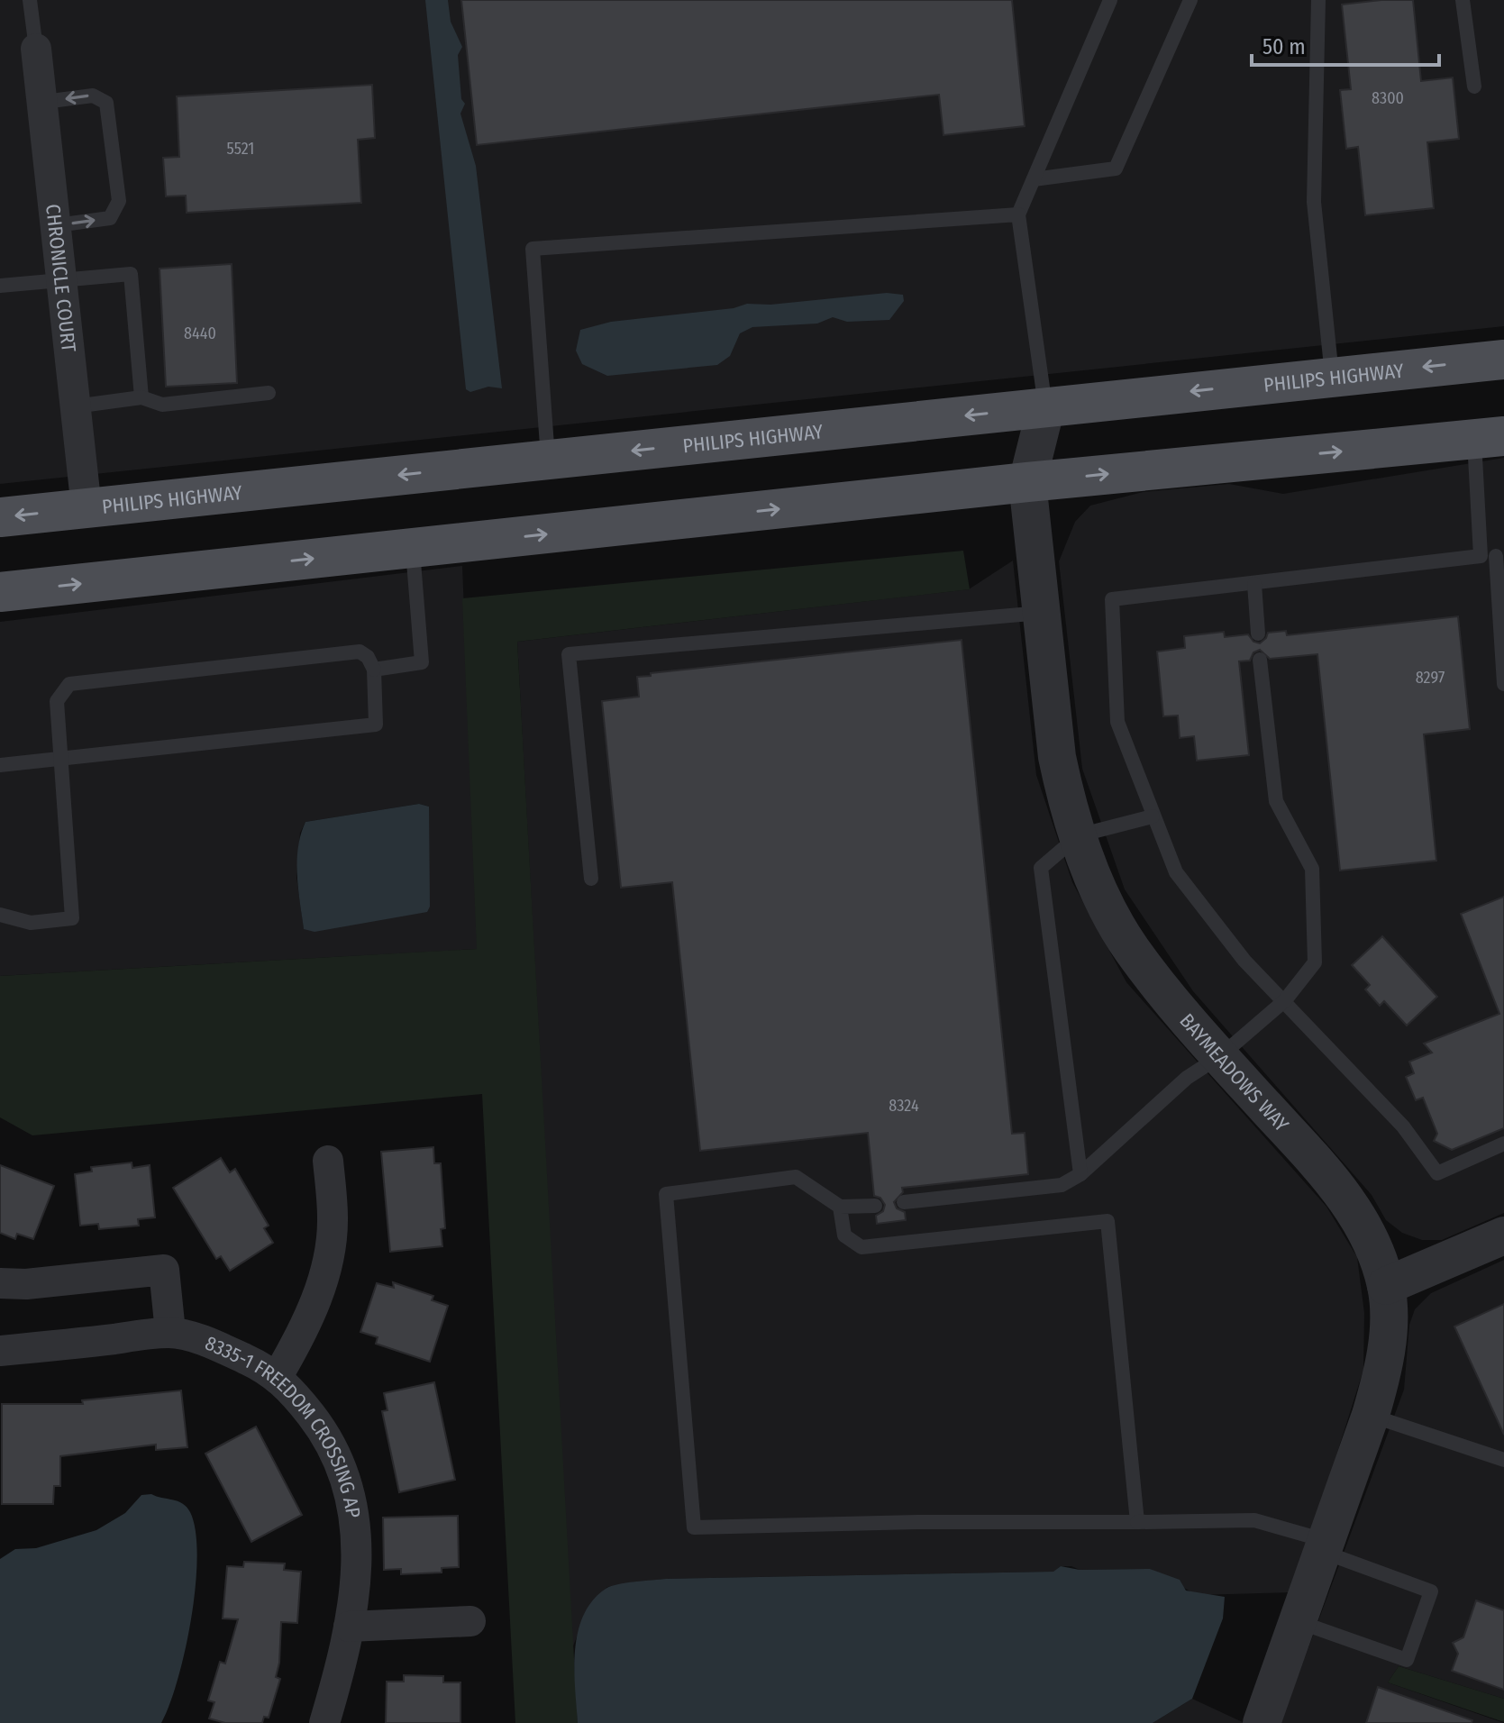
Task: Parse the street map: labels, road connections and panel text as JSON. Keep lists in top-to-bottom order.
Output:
{
  "streets": {
    "main road": ["PHILIPS HIGHWAY"],
    "street": ["CHRONICLE COURT", "BAYMEADOWS WAY", "8335-1 FREEDOM CROSSING AP"]
  },
  "crossings": [
    ["CHRONICLE COURT", "PHILIPS HIGHWAY"],
    ["PHILIPS HIGHWAY", "BAYMEADOWS WAY"]
  ],
  "house_numbers": [
    "8300",
    "5521",
    "8440",
    "8297",
    "8324"
  ],
  "scale_bar": "50 m"
}
